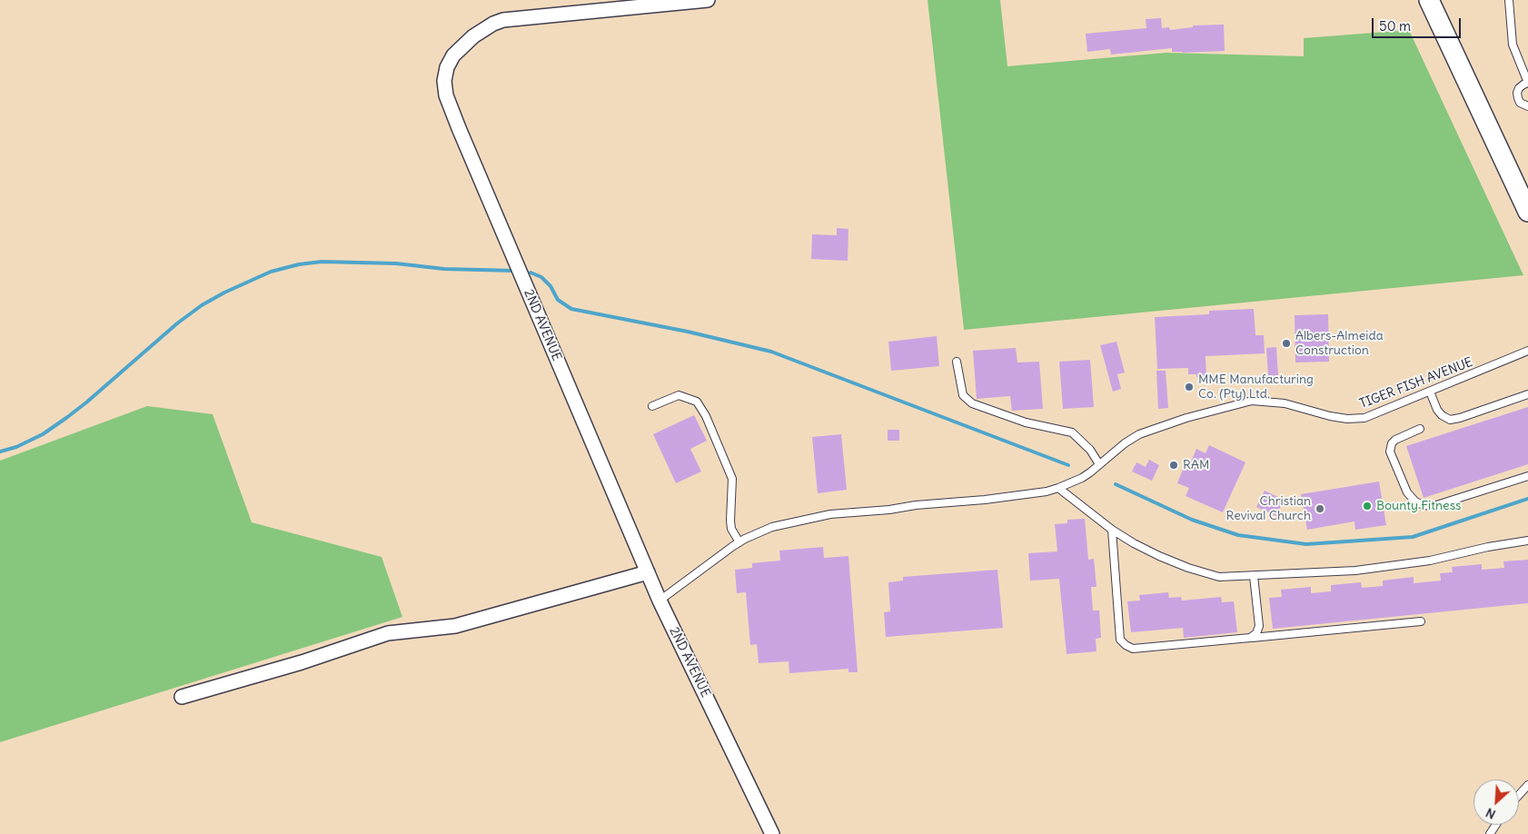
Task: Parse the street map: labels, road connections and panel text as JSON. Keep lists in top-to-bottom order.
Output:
{
  "streets": {
    "street": ["2ND AVENUE"],
    "lane": ["TIGER FISH AVENUE"]
  },
  "crossings": [
    ["2ND AVENUE", "TIGER FISH AVENUE"]
  ],
  "places": [
    "Albers-Almeida Construction",
    "MME Manufacturing Co. (Pty) Ltd.",
    "RAM",
    "Bounty Fitness",
    "Christian Revival Church"
  ],
  "scale_bar": "50 m",
  "north": "bottom left"
}
